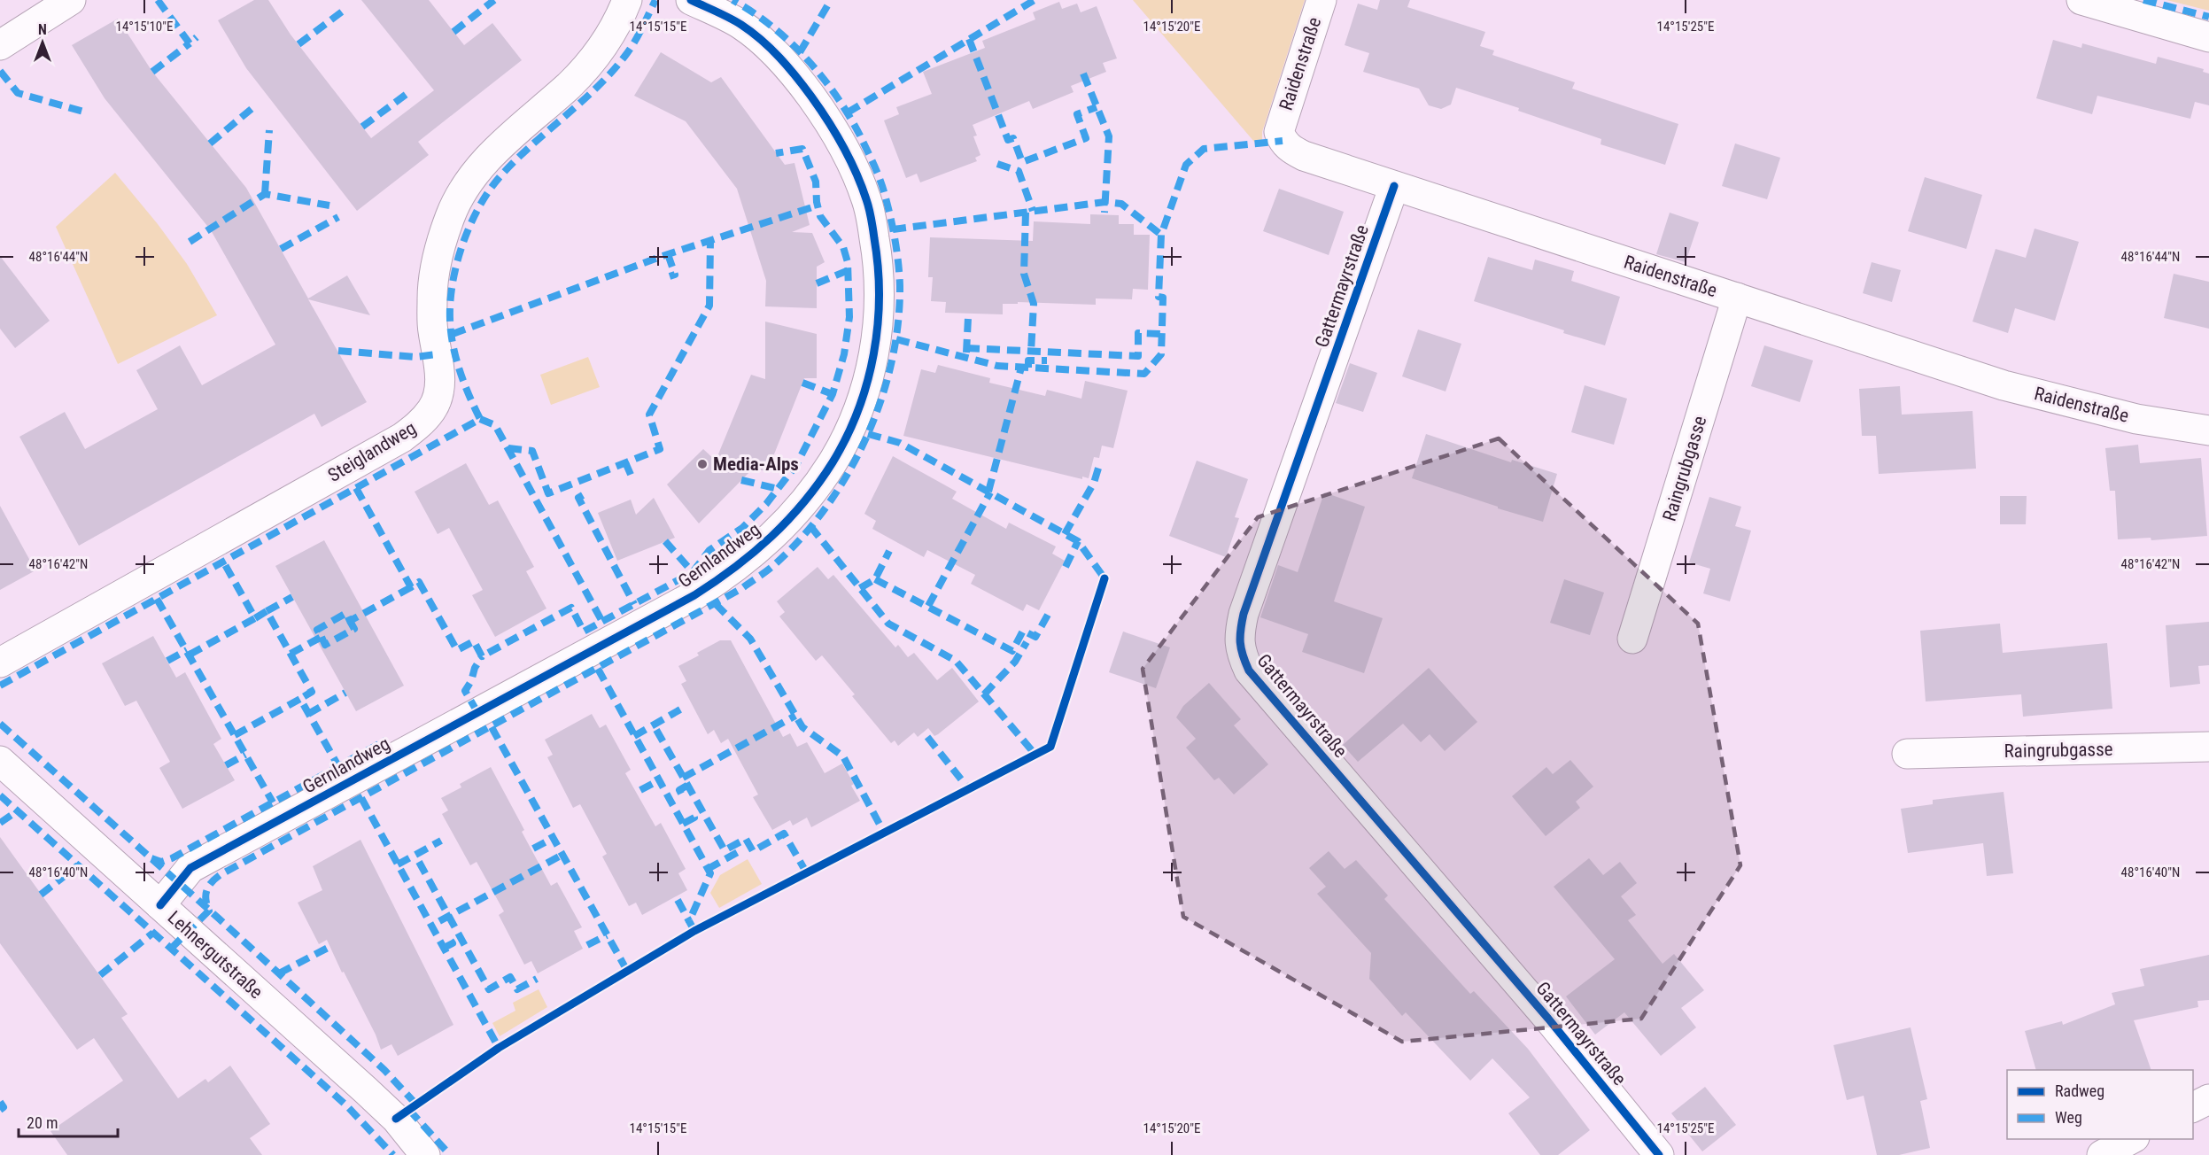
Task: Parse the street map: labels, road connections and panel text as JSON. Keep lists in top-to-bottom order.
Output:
{
  "streets": {
    "street": [
      "Raidenstraße",
      "Gattermayrstraße",
      "Steiglandweg",
      "Raingrubgasse",
      "Gernlandweg",
      "Lehnergutstraße"
    ]
  },
  "crossings": [
    ["Raidenstraße", "Gattermayrstraße"],
    ["Raidenstraße", "Raingrubgasse"],
    ["Gernlandweg", "Lehnergutstraße"]
  ],
  "places": ["Media-Alps"],
  "legend": ["Radweg", "Weg"],
  "scale_bar": "20 m",
  "north": "top",
  "coordinates": [
    "14°15'10\"E",
    "14°15'15\"E",
    "14°15'20\"E",
    "14°15'25\"E",
    "48°16'44\"N",
    "48°16'42\"N",
    "48°16'40\"N"
  ]
}
